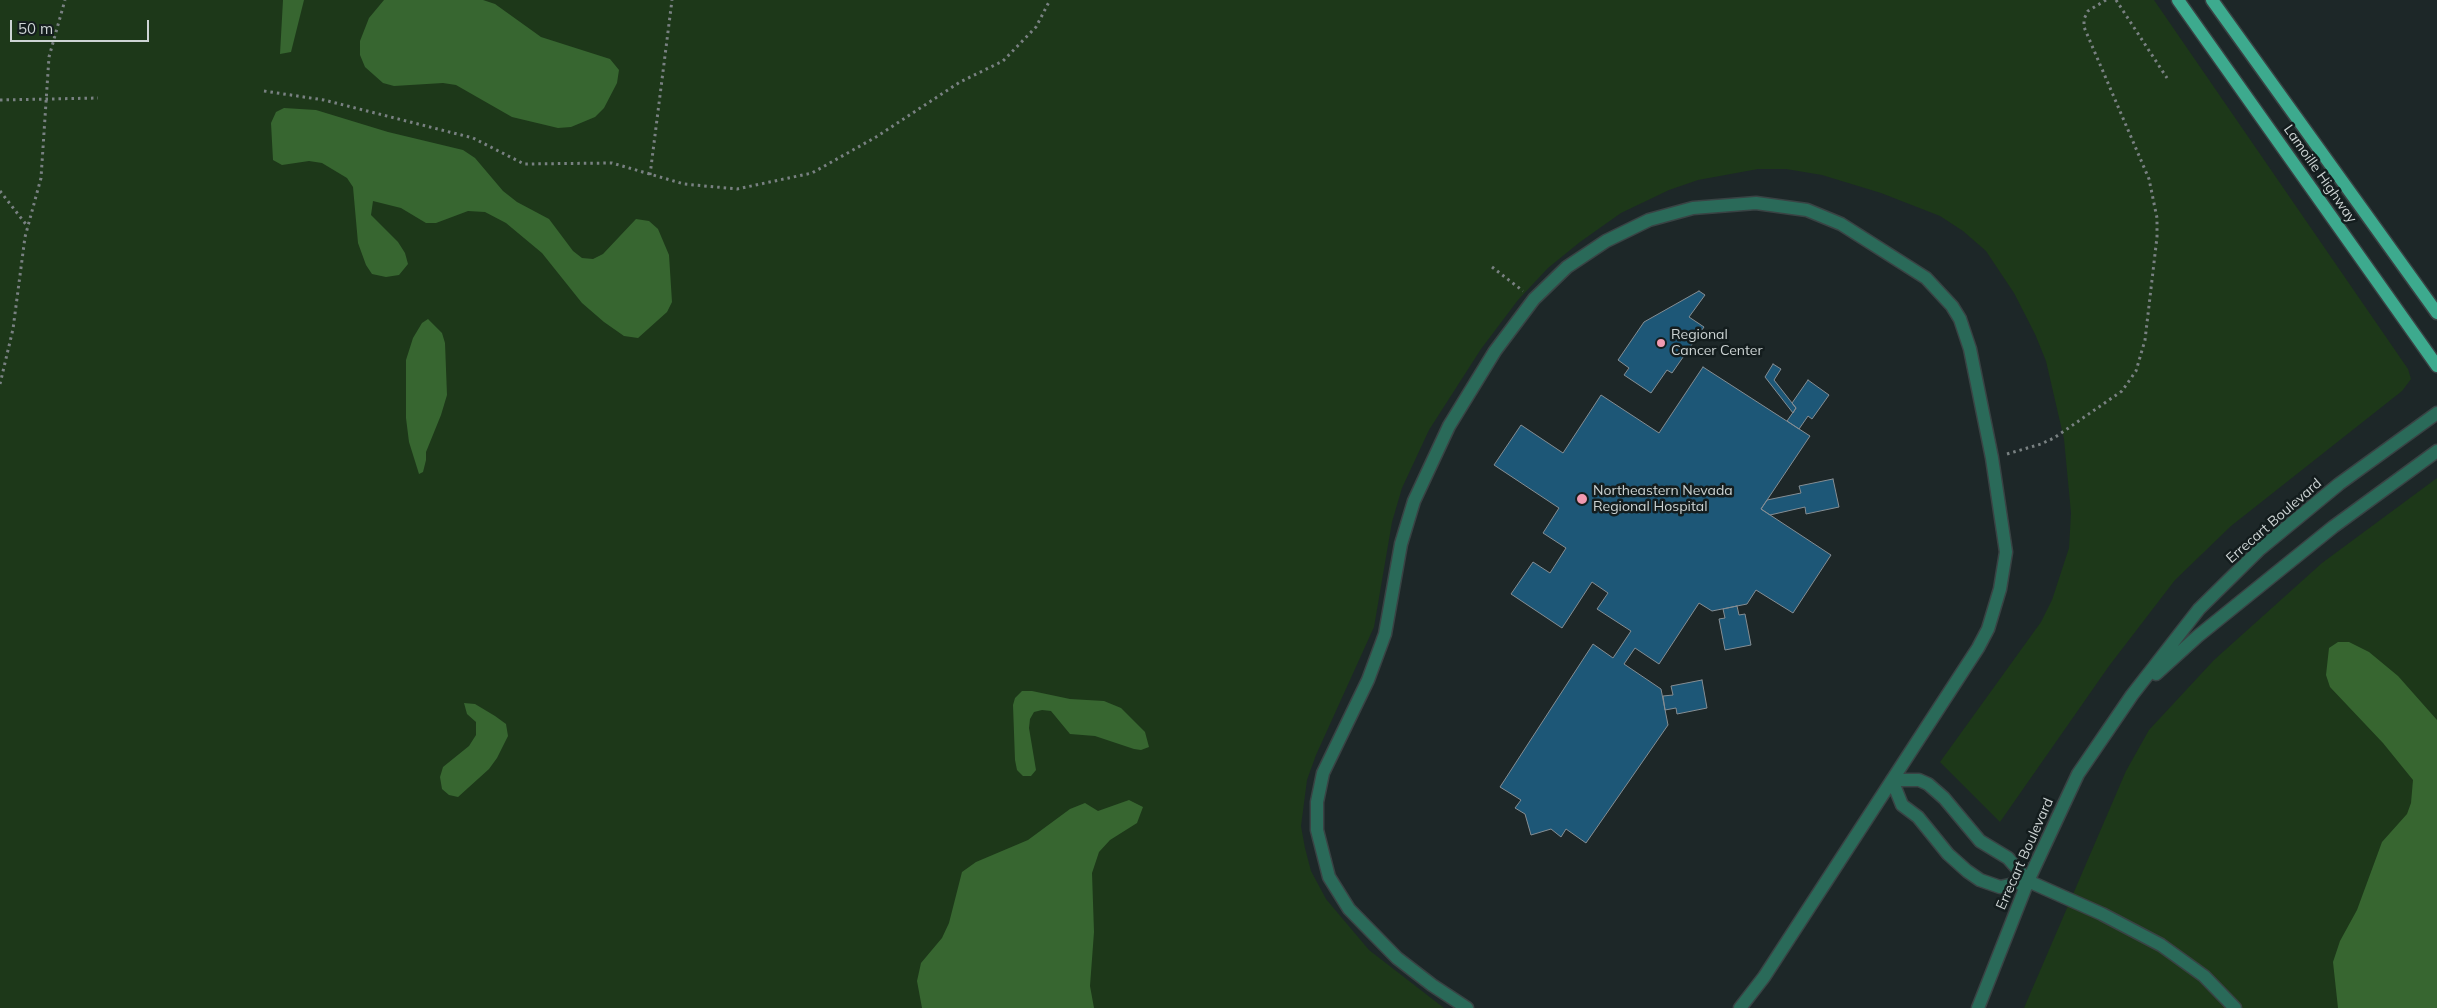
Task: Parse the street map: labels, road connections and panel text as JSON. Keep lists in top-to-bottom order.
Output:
{
  "streets": {
    "main road": ["Lamoille Highway"],
    "street": ["Errecart Boulevard"]
  },
  "places": ["Regional Cancer Center", "Northeastern Nevada Regional Hospital"],
  "scale_bar": "50 m"
}
